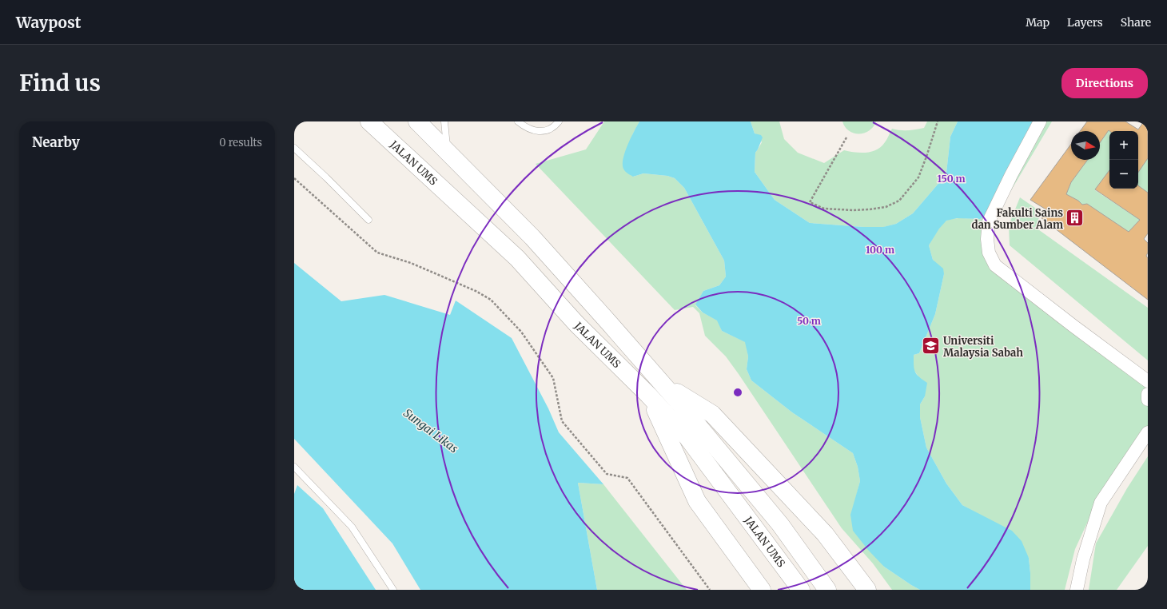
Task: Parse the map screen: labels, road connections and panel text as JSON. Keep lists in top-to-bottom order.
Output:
{
  "streets": {
    "highway": ["JALAN UMS"]
  },
  "water": ["Sungai Likas"],
  "places": {
    "building": ["Fakulti Sains dan Sumber Alam"],
    "school or university": ["Universiti Malaysia Sabah"]
  },
  "north": "right",
  "page": {
    "header": "Waypost",
    "nav": ["Map", "Layers", "Share"],
    "buttons": "Directions",
    "title": "Find us",
    "heading": ["Nearby", "0 results"],
    "map_buttons": ["+", "−"]
  },
  "rings": ["150 m", "100 m", "50 m"]
}
